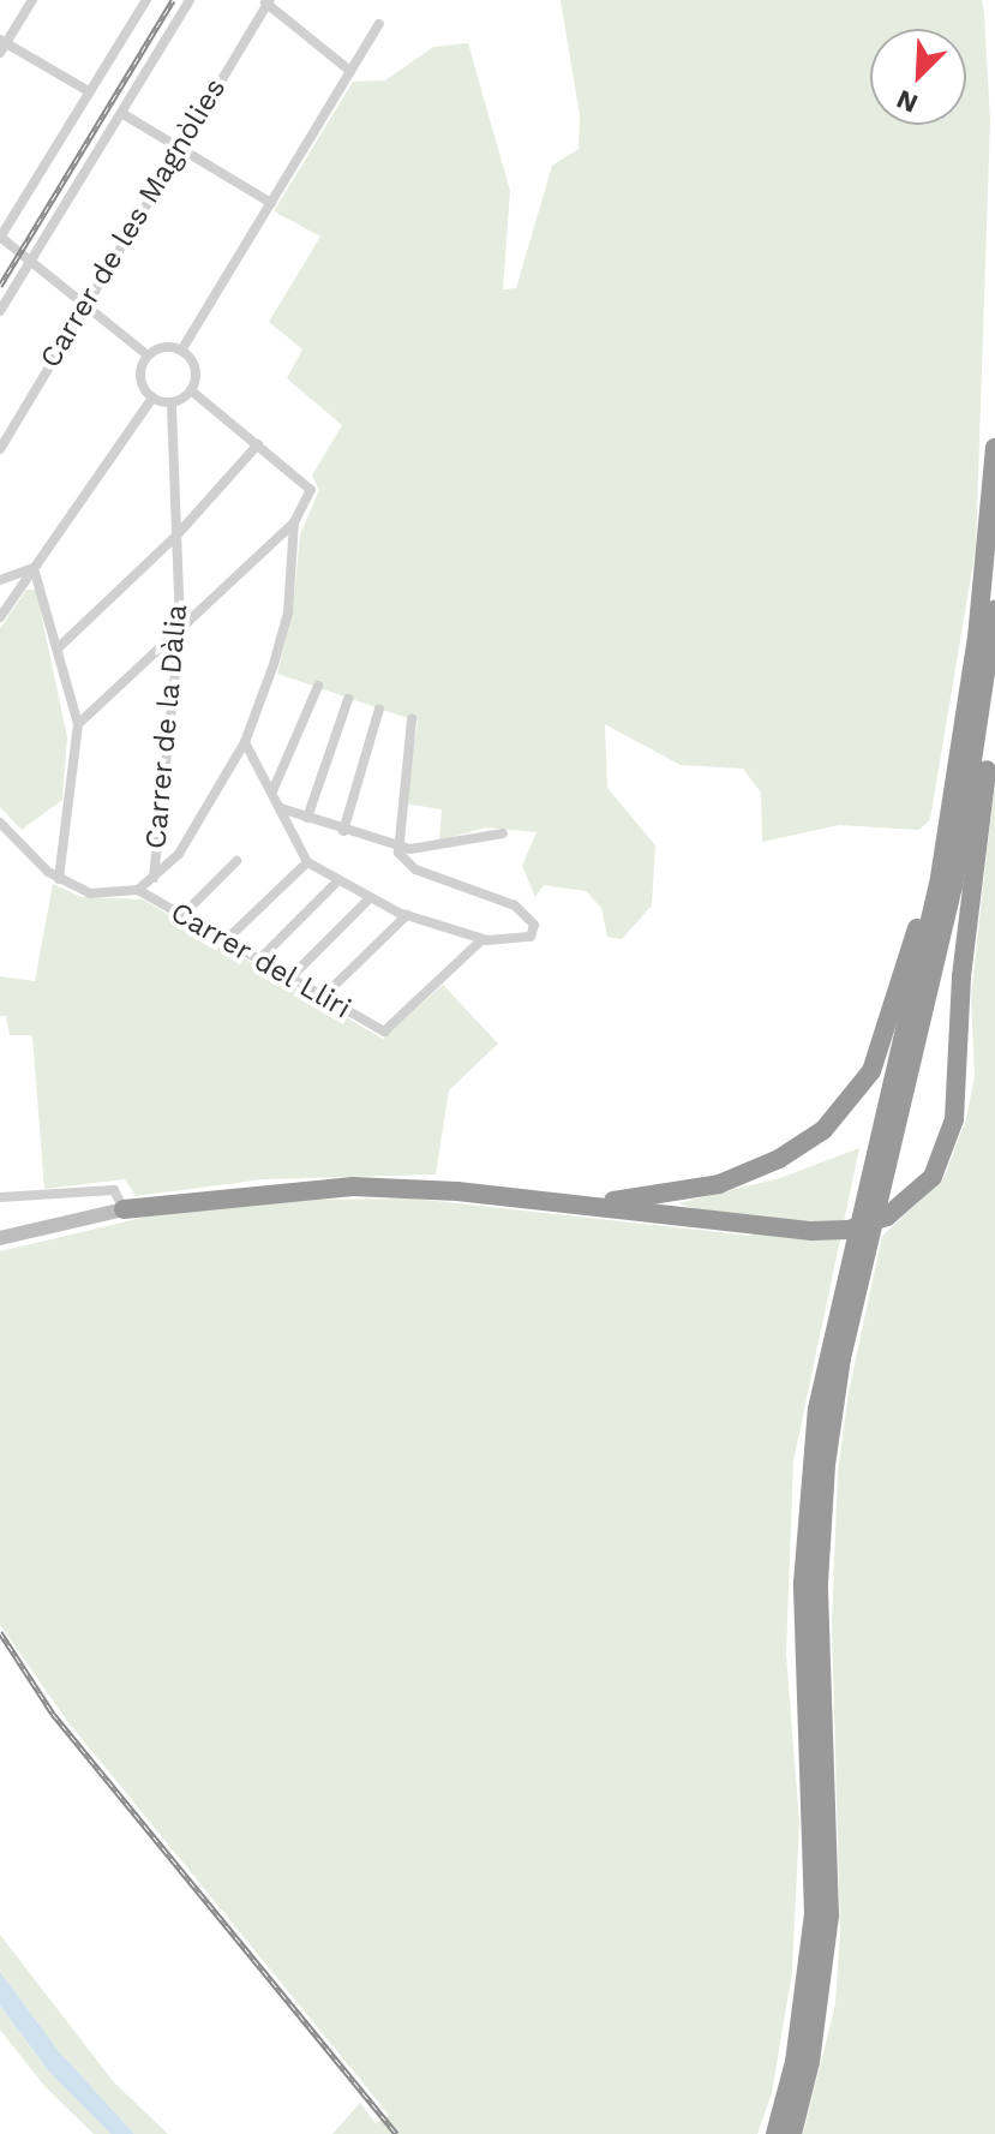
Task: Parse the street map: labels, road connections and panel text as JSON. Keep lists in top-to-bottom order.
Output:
{
  "streets": {
    "street": ["Carrer de les Magnòlies", "Carrer de la Dàlia", "Carrer del Lliri"]
  },
  "north": "bottom left"
}
